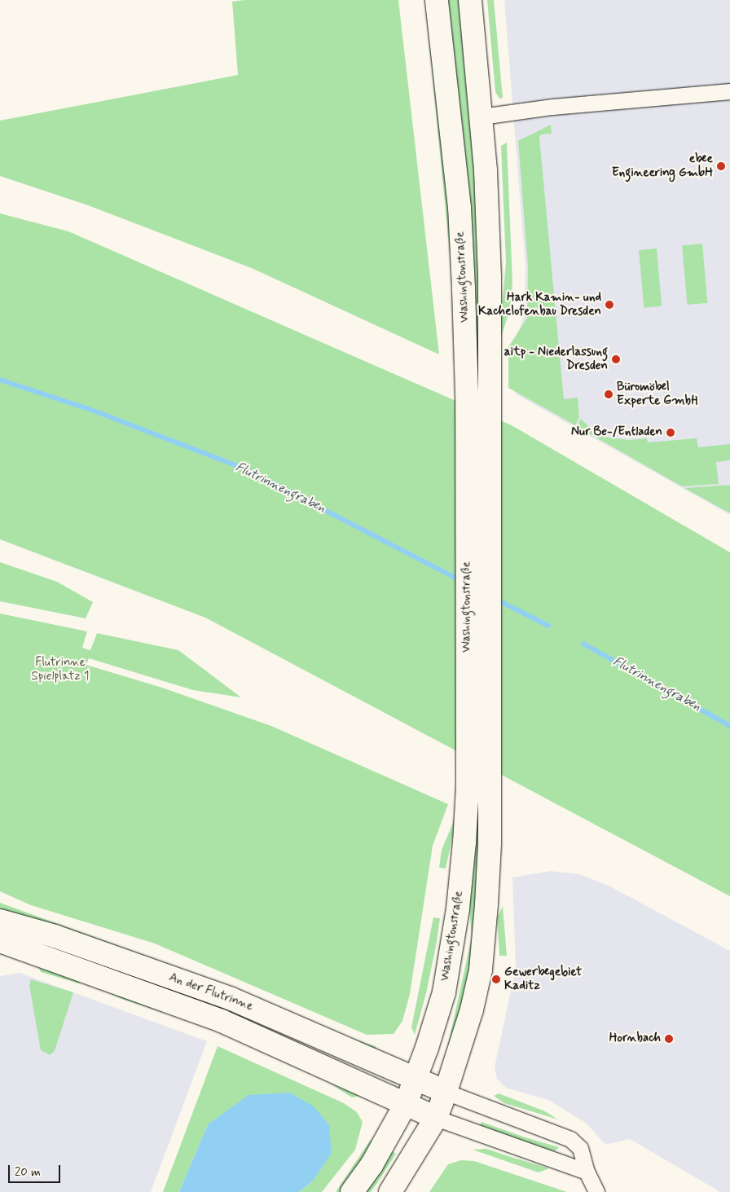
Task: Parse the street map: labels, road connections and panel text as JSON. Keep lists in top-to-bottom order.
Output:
{
  "streets": {
    "main road": ["Washingtonstraße", "An der Flutrinne"]
  },
  "crossings": [
    ["Washingtonstraße", "An der Flutrinne"]
  ],
  "water": ["Flutrinnengraben"],
  "parks": ["Flutrinne Spielplatz 1"],
  "places": [
    "ebee Engineering GmbH",
    "Hark Kamin- und Kachelofenbau Dresden",
    "aitp - Niederlassung Dresden",
    "Büromöbel Experte GmbH",
    "Nur Be-/Entladen",
    "Gewerbegebiet Kaditz",
    "Hornbach"
  ],
  "scale_bar": "20 m"
}
